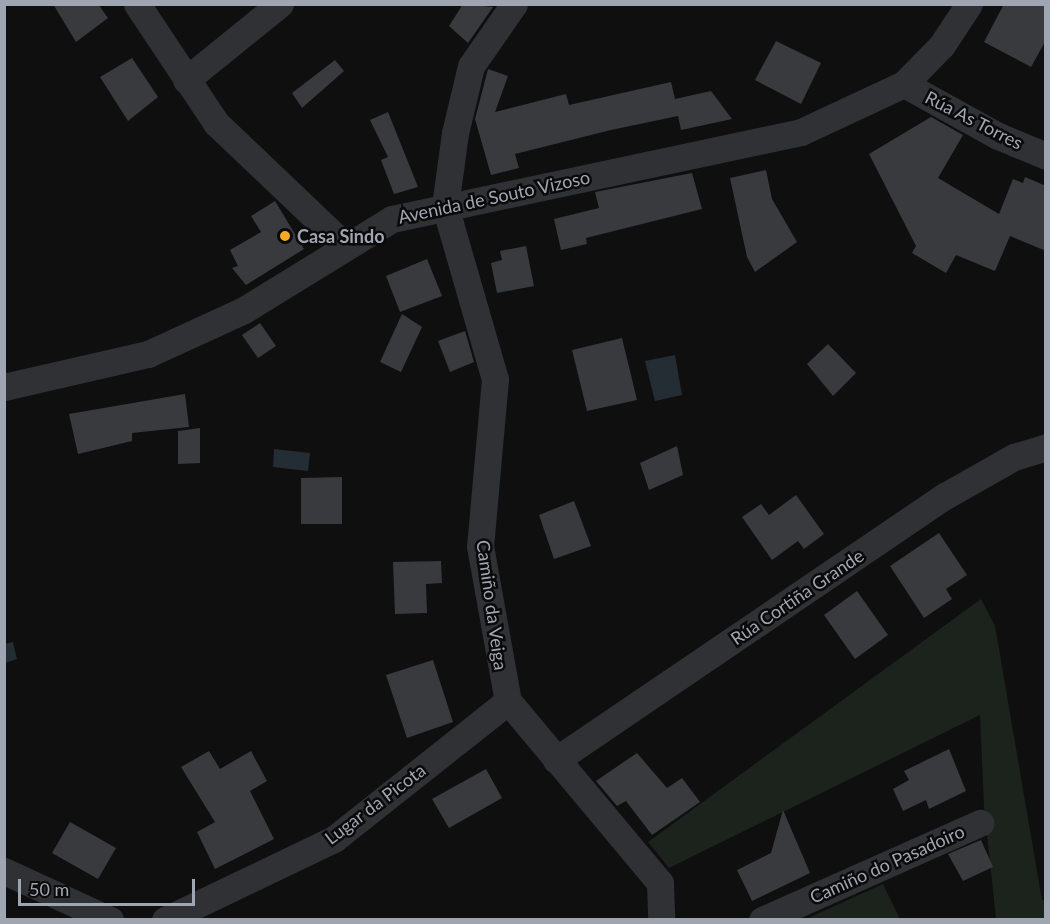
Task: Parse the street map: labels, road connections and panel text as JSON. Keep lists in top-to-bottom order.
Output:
{
  "streets": {
    "street": [
      "Rúa As Torres",
      "Avenida de Souto Vizoso",
      "Rúa Cortiña Grande",
      "Camiño da Veiga",
      "Lugar da Picota",
      "Camiño do Pasadoiro"
    ]
  },
  "crossings": [
    ["Rúa As Torres", "Avenida de Souto Vizoso"],
    ["Avenida de Souto Vizoso", "Camiño da Veiga"],
    ["Rúa Cortiña Grande", "Camiño da Veiga"],
    ["Camiño da Veiga", "Lugar da Picota"]
  ],
  "places": ["Casa Sindo"],
  "scale_bar": "50 m"
}
